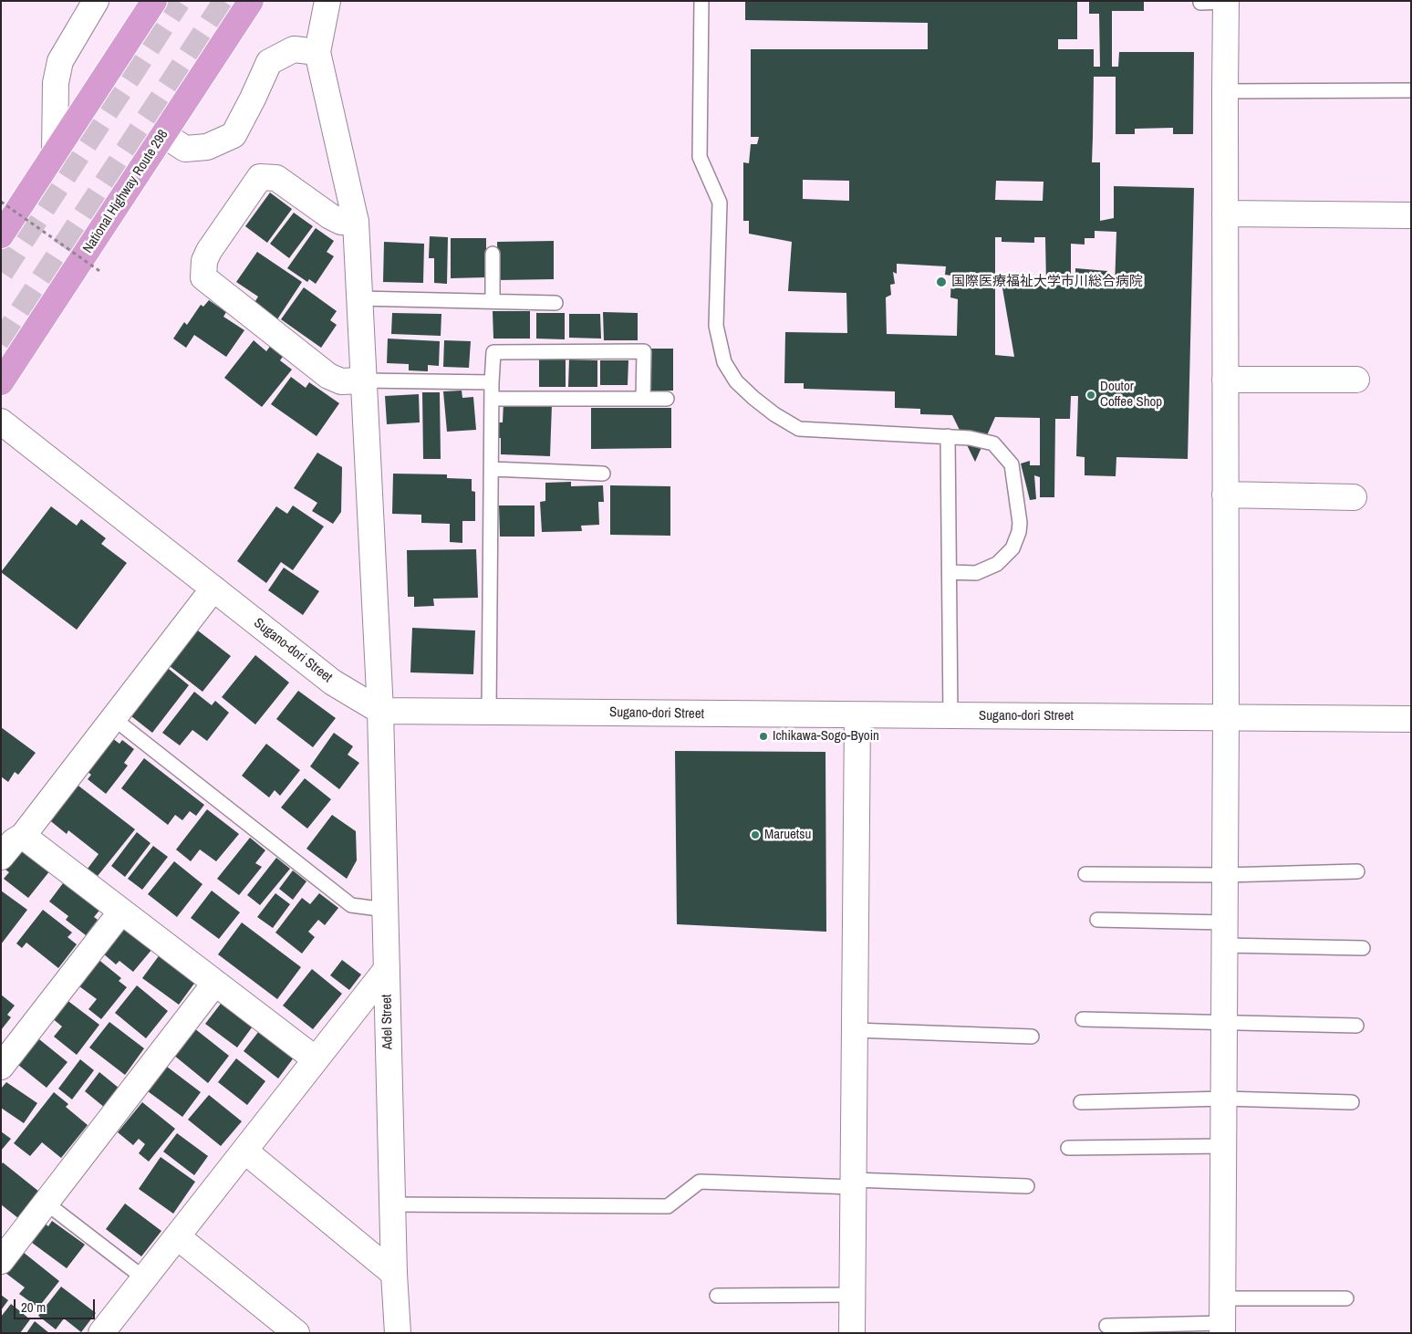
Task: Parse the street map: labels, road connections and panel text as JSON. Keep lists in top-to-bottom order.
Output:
{
  "streets": {
    "highway": ["National Highway Route 298"],
    "street": ["Sugano-dori Street", "Adel Street"]
  },
  "crossings": [
    ["Sugano-dori Street", "Adel Street"]
  ],
  "places": [
    "国際医療福祉大学市川総合病院",
    "Doutor Coffee Shop",
    "Ichikawa-Sogo-Byoin",
    "Maruetsu"
  ],
  "scale_bar": "20 m"
}
